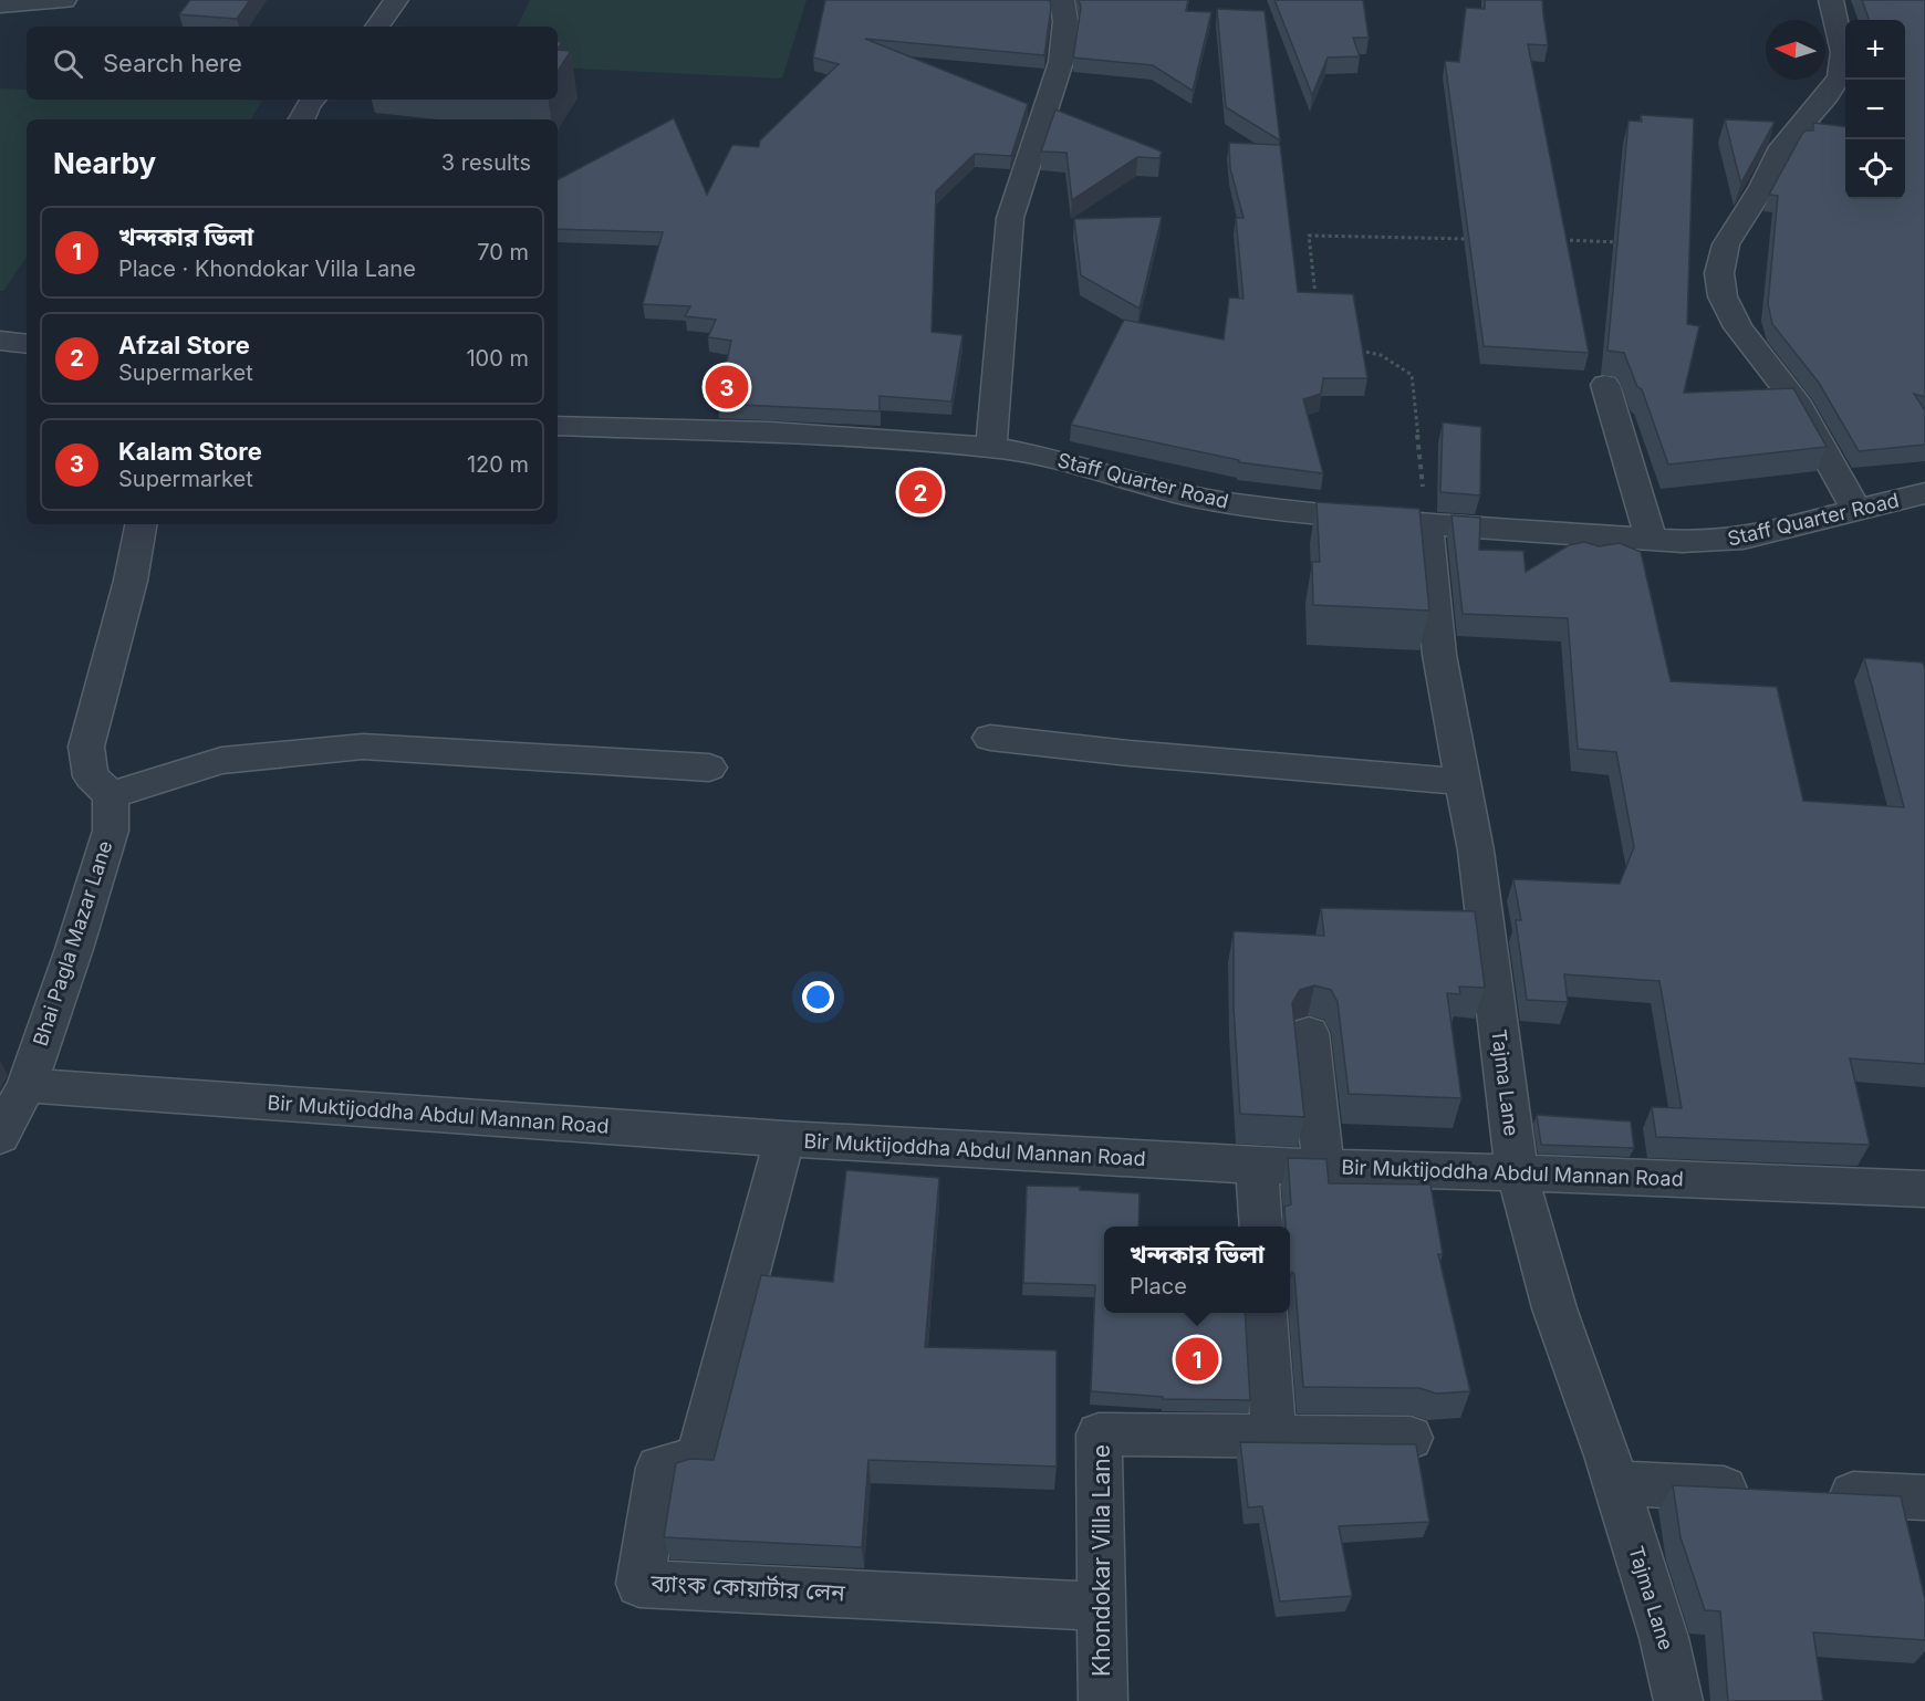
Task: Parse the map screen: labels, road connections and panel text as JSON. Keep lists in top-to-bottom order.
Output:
{
  "streets": {
    "street": [
      "Staff Quarter Road",
      "Bhai Pagla Mazar Lane",
      "Tajma Lane",
      "Bir Muktijoddha Abdul Mannan Road",
      "Khondokar Villa Lane",
      "ব্যাংক কোয়ার্টার লেন"
    ]
  },
  "crossings": [
    ["Staff Quarter Road", "Tajma Lane"],
    ["Bhai Pagla Mazar Lane", "Bir Muktijoddha Abdul Mannan Road"],
    ["Tajma Lane", "Bir Muktijoddha Abdul Mannan Road"],
    ["Bir Muktijoddha Abdul Mannan Road", "ব্যাংক কোয়ার্টার লেন"],
    ["Khondokar Villa Lane", "ব্যাংক কোয়ার্টার লেন"]
  ],
  "north": "left",
  "page": {
    "map_buttons": ["+", "−"],
    "search": "Search here",
    "heading": ["Nearby", "3 results"],
    "list": [
      {
        "mark": "1",
        "name": "খন্দকার ভিলা",
        "note": "Place · Khondokar Villa Lane",
        "value": "70 m"
      },
      {
        "mark": "2",
        "name": "Afzal Store",
        "note": "Supermarket",
        "value": "100 m"
      },
      {
        "mark": "3",
        "name": "Kalam Store",
        "note": "Supermarket",
        "value": "120 m"
      }
    ],
    "pins": ["3", "2", "1"],
    "popup": ["খন্দকার ভিলা", "Place"]
  }
}
